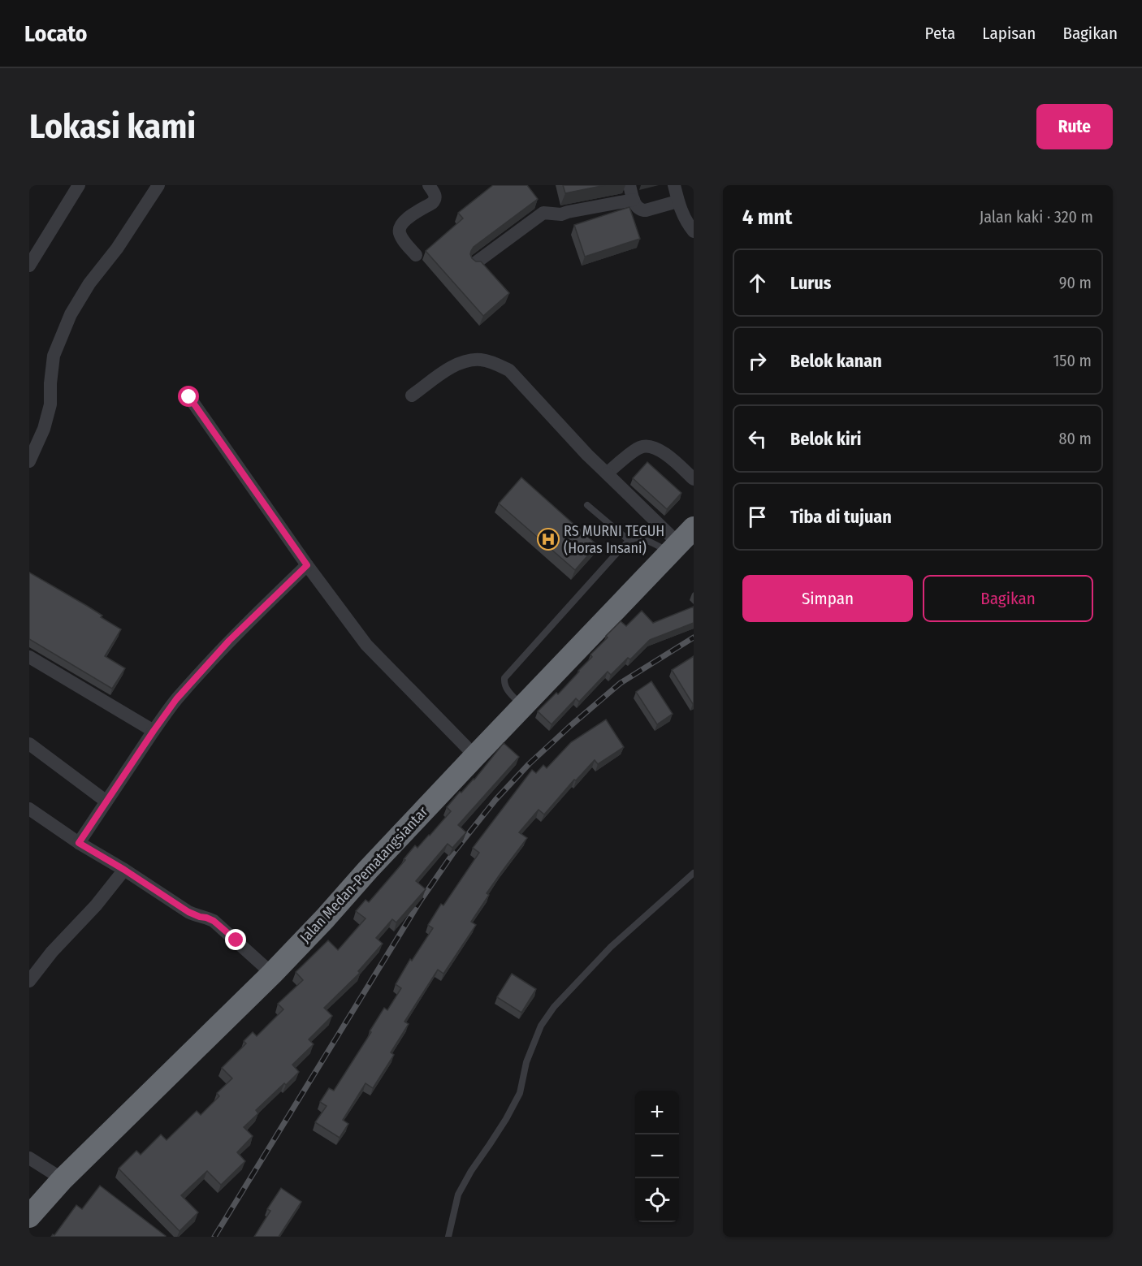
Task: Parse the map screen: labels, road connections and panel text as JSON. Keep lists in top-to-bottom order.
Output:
{
  "streets": {
    "highway": ["Jalan Medan-Pematangsiantar"]
  },
  "places": {
    "hospital": ["RS MURNI TEGUH (Horas Insani)"]
  },
  "page": {
    "header": "Locato",
    "nav": ["Peta", "Lapisan", "Bagikan"],
    "buttons": [
      "Rute",
      ["Simpan", "Bagikan"]
    ],
    "title": "Lokasi kami",
    "heading": ["4 mnt", "Jalan kaki · 320 m"],
    "list": [
      ["Lurus", "90 m"],
      ["Belok kanan", "150 m"],
      ["Belok kiri", "80 m"],
      "Tiba di tujuan"
    ],
    "map_buttons": ["+", "−"]
  }
}
